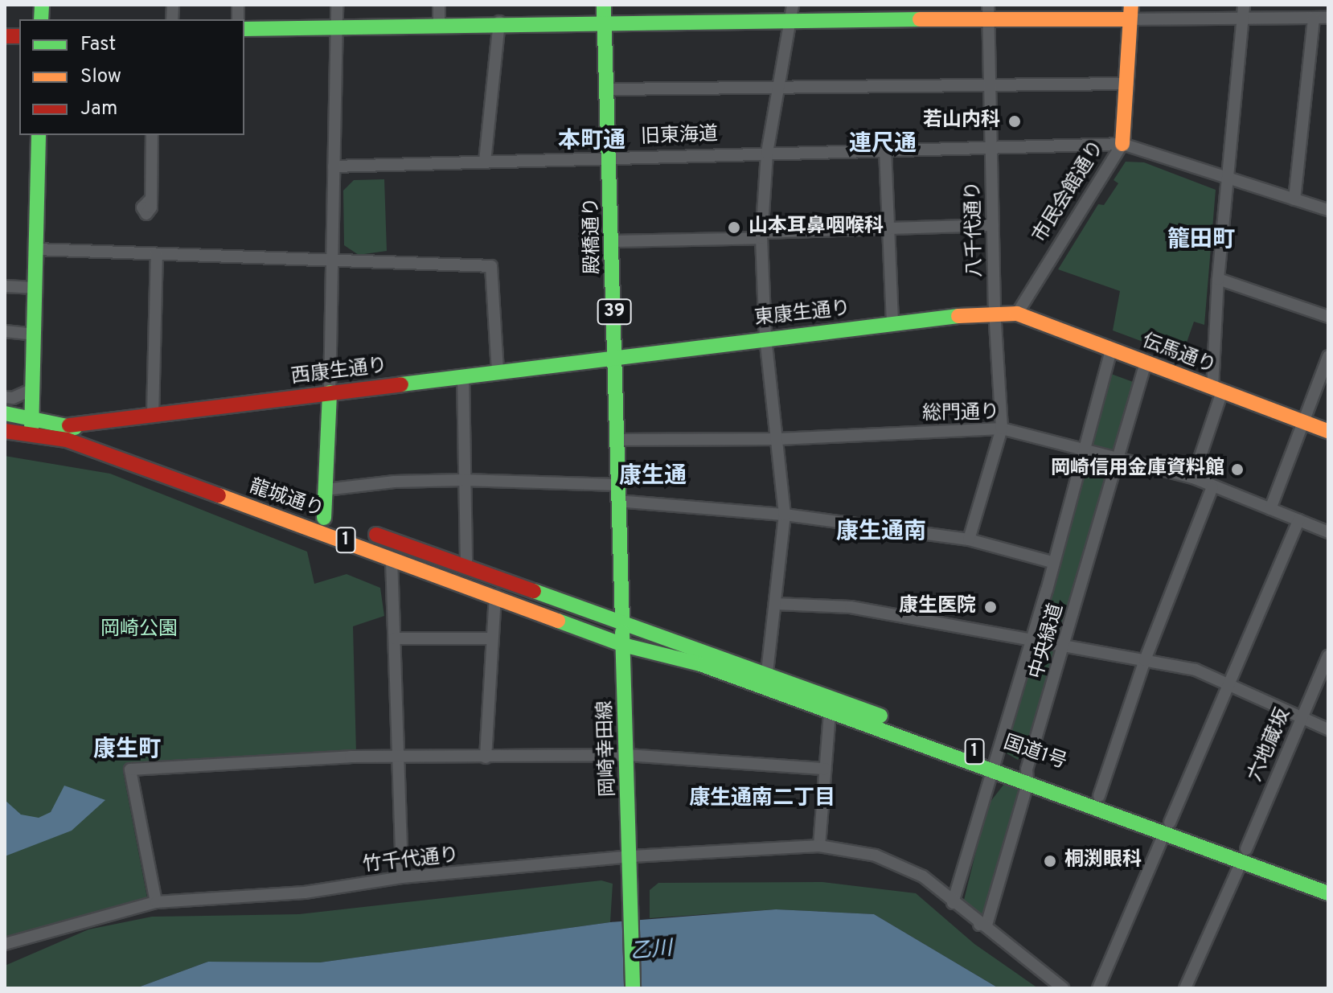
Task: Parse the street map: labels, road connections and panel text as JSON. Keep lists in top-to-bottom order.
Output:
{
  "streets": {
    "main road": [
      "市民会館通り",
      "殿橋通り",
      "39",
      "東康生通り",
      "伝馬通り",
      "西康生通り",
      "龍城通り",
      "1",
      "岡崎幸田線",
      "国道1号"
    ],
    "street": [
      "旧東海道",
      "八千代通り",
      "総門通り",
      "中央緑道",
      "六地蔵坂",
      "竹千代通り"
    ]
  },
  "crossings": [
    ["旧東海道", "市民会館通り"],
    ["旧東海道", "八千代通り"],
    ["旧東海道", "殿橋通り"],
    ["市民会館通り", "伝馬通り"],
    ["八千代通り", "東康生通り"],
    ["八千代通り", "伝馬通り"],
    ["八千代通り", "総門通り"],
    ["殿橋通り", "東康生通り"],
    ["殿橋通り", "西康生通り"],
    ["殿橋通り", "総門通り"],
    ["殿橋通り", "龍城通り"],
    ["殿橋通り", "岡崎幸田線"],
    ["殿橋通り", "国道1号"],
    ["東康生通り", "伝馬通り"],
    ["東康生通り", "西康生通り"],
    ["伝馬通り", "中央緑道"],
    ["西康生通り", "龍城通り"],
    ["総門通り", "中央緑道"],
    ["龍城通り", "岡崎幸田線"],
    ["龍城通り", "国道1号"],
    ["中央緑道", "国道1号"],
    ["中央緑道", "竹千代通り"],
    ["六地蔵坂", "国道1号"],
    ["岡崎幸田線", "国道1号"],
    ["岡崎幸田線", "竹千代通り"]
  ],
  "districts": [
    "本町通",
    "連尺通",
    "籠田町",
    "康生通",
    "康生通南",
    "康生町",
    "康生通南二丁目"
  ],
  "water": ["乙川"],
  "parks": ["岡崎公園"],
  "places": [
    "若山内科",
    "山本耳鼻咽喉科",
    "岡崎信用金庫資料館",
    "康生医院",
    "桐渕眼科"
  ],
  "legend": ["Fast", "Slow", "Jam"]
}
